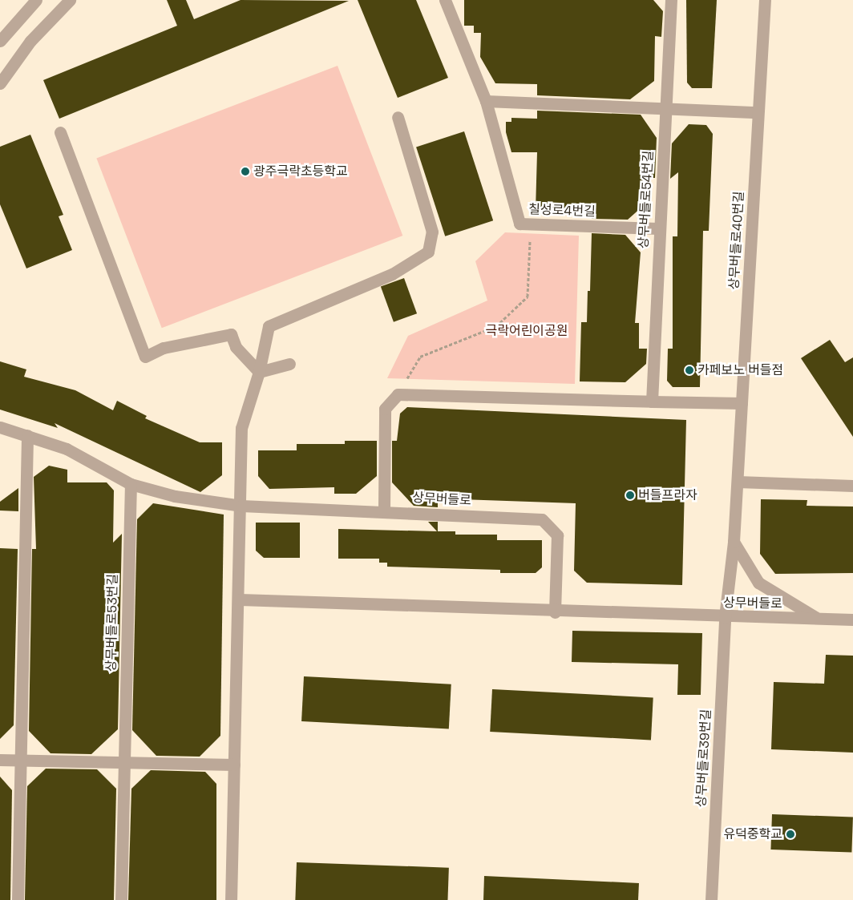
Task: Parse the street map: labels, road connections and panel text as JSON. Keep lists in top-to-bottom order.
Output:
{
  "streets": {
    "street": [
      "상무버들로54번길",
      "칠성로4번길",
      "상무버들로40번길",
      "상무버들로",
      "상무버들로53번길",
      "상무버들로39번길"
    ]
  },
  "crossings": [
    ["상무버들로54번길", "칠성로4번길"],
    ["상무버들로40번길", "상무버들로"],
    ["상무버들로40번길", "상무버들로39번길"],
    ["상무버들로", "상무버들로39번길"]
  ],
  "parks": ["극락어린이공원"],
  "places": [
    "광주극락초등학교",
    "카페보노 버들점",
    "버들프라자",
    "유덕중학교"
  ]
}
